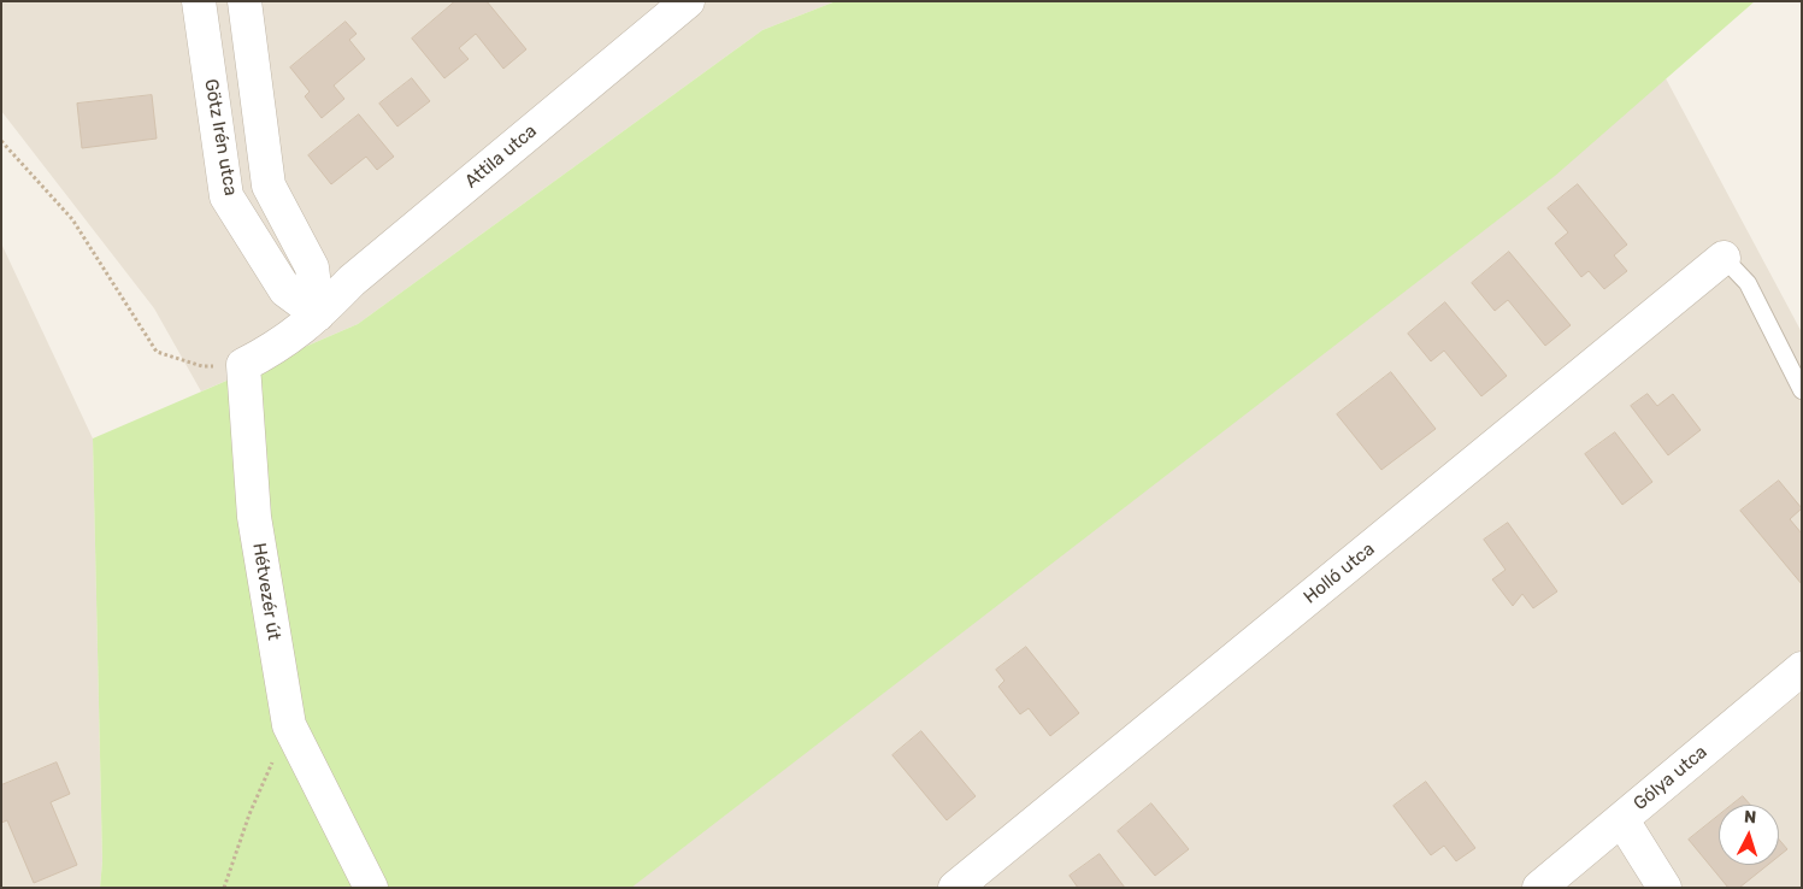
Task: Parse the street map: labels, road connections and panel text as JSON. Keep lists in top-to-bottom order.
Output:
{
  "streets": {
    "street": [
      "Götz Irén utca",
      "Attila utca",
      "Holló utca",
      "Hétvezér út",
      "Gólya utca"
    ]
  },
  "crossings": [
    ["Götz Irén utca", "Attila utca"]
  ],
  "north": "top"
}
